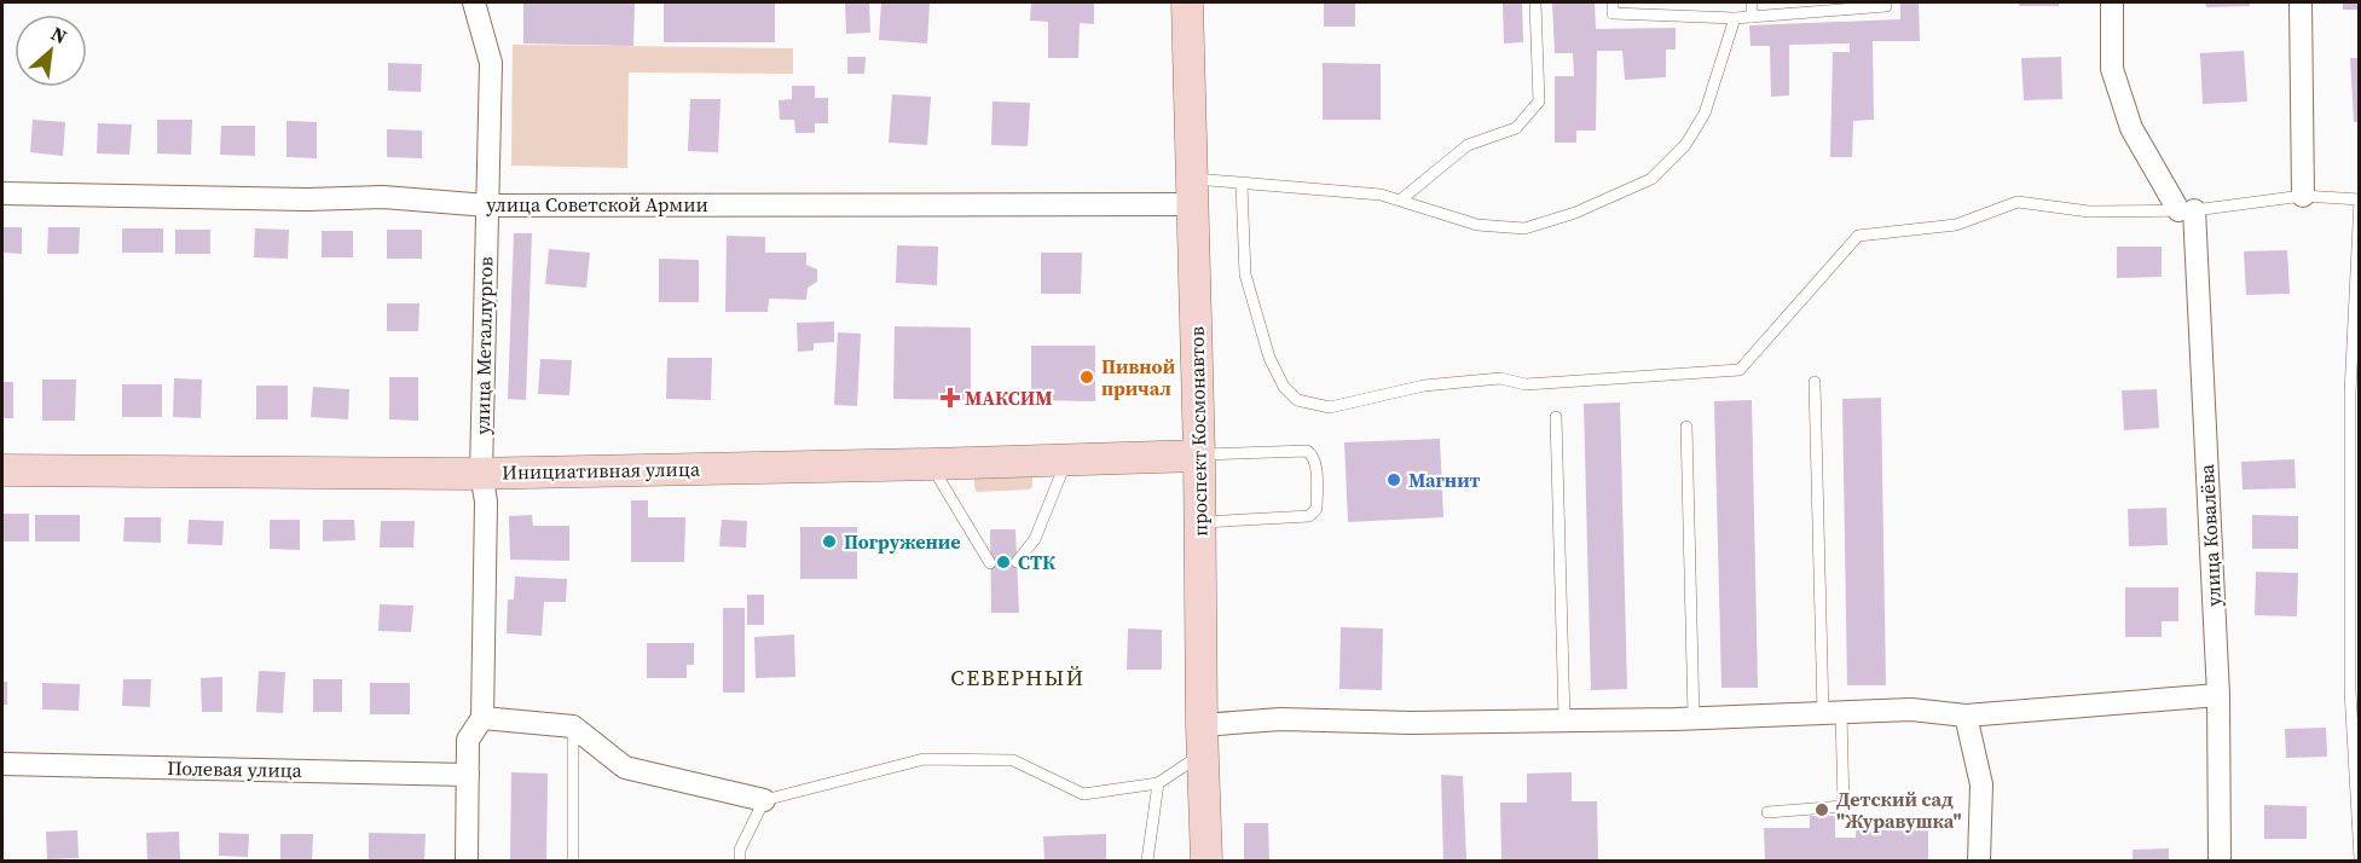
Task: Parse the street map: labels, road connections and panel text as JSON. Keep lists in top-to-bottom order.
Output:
{
  "streets": {
    "street": [
      "улица Советской Армии",
      "улица Металлургов",
      "проспект Космонавтов",
      "Инициативная улица",
      "улица Ковалёва",
      "Полевая улица"
    ]
  },
  "crossings": [
    ["улица Советской Армии", "улица Металлургов"],
    ["улица Советской Армии", "проспект Космонавтов"],
    ["улица Металлургов", "Инициативная улица"],
    ["улица Металлургов", "Полевая улица"],
    ["проспект Космонавтов", "Инициативная улица"]
  ],
  "districts": ["СЕВЕРНЫЙ"],
  "places": {
    "other": [
      "Пивной причал",
      "Магнит",
      "Погружение",
      "СТК",
      "Детский сад \"Журавушка\""
    ],
    "health": ["МАКСИМ"]
  },
  "north": "top right"
}
